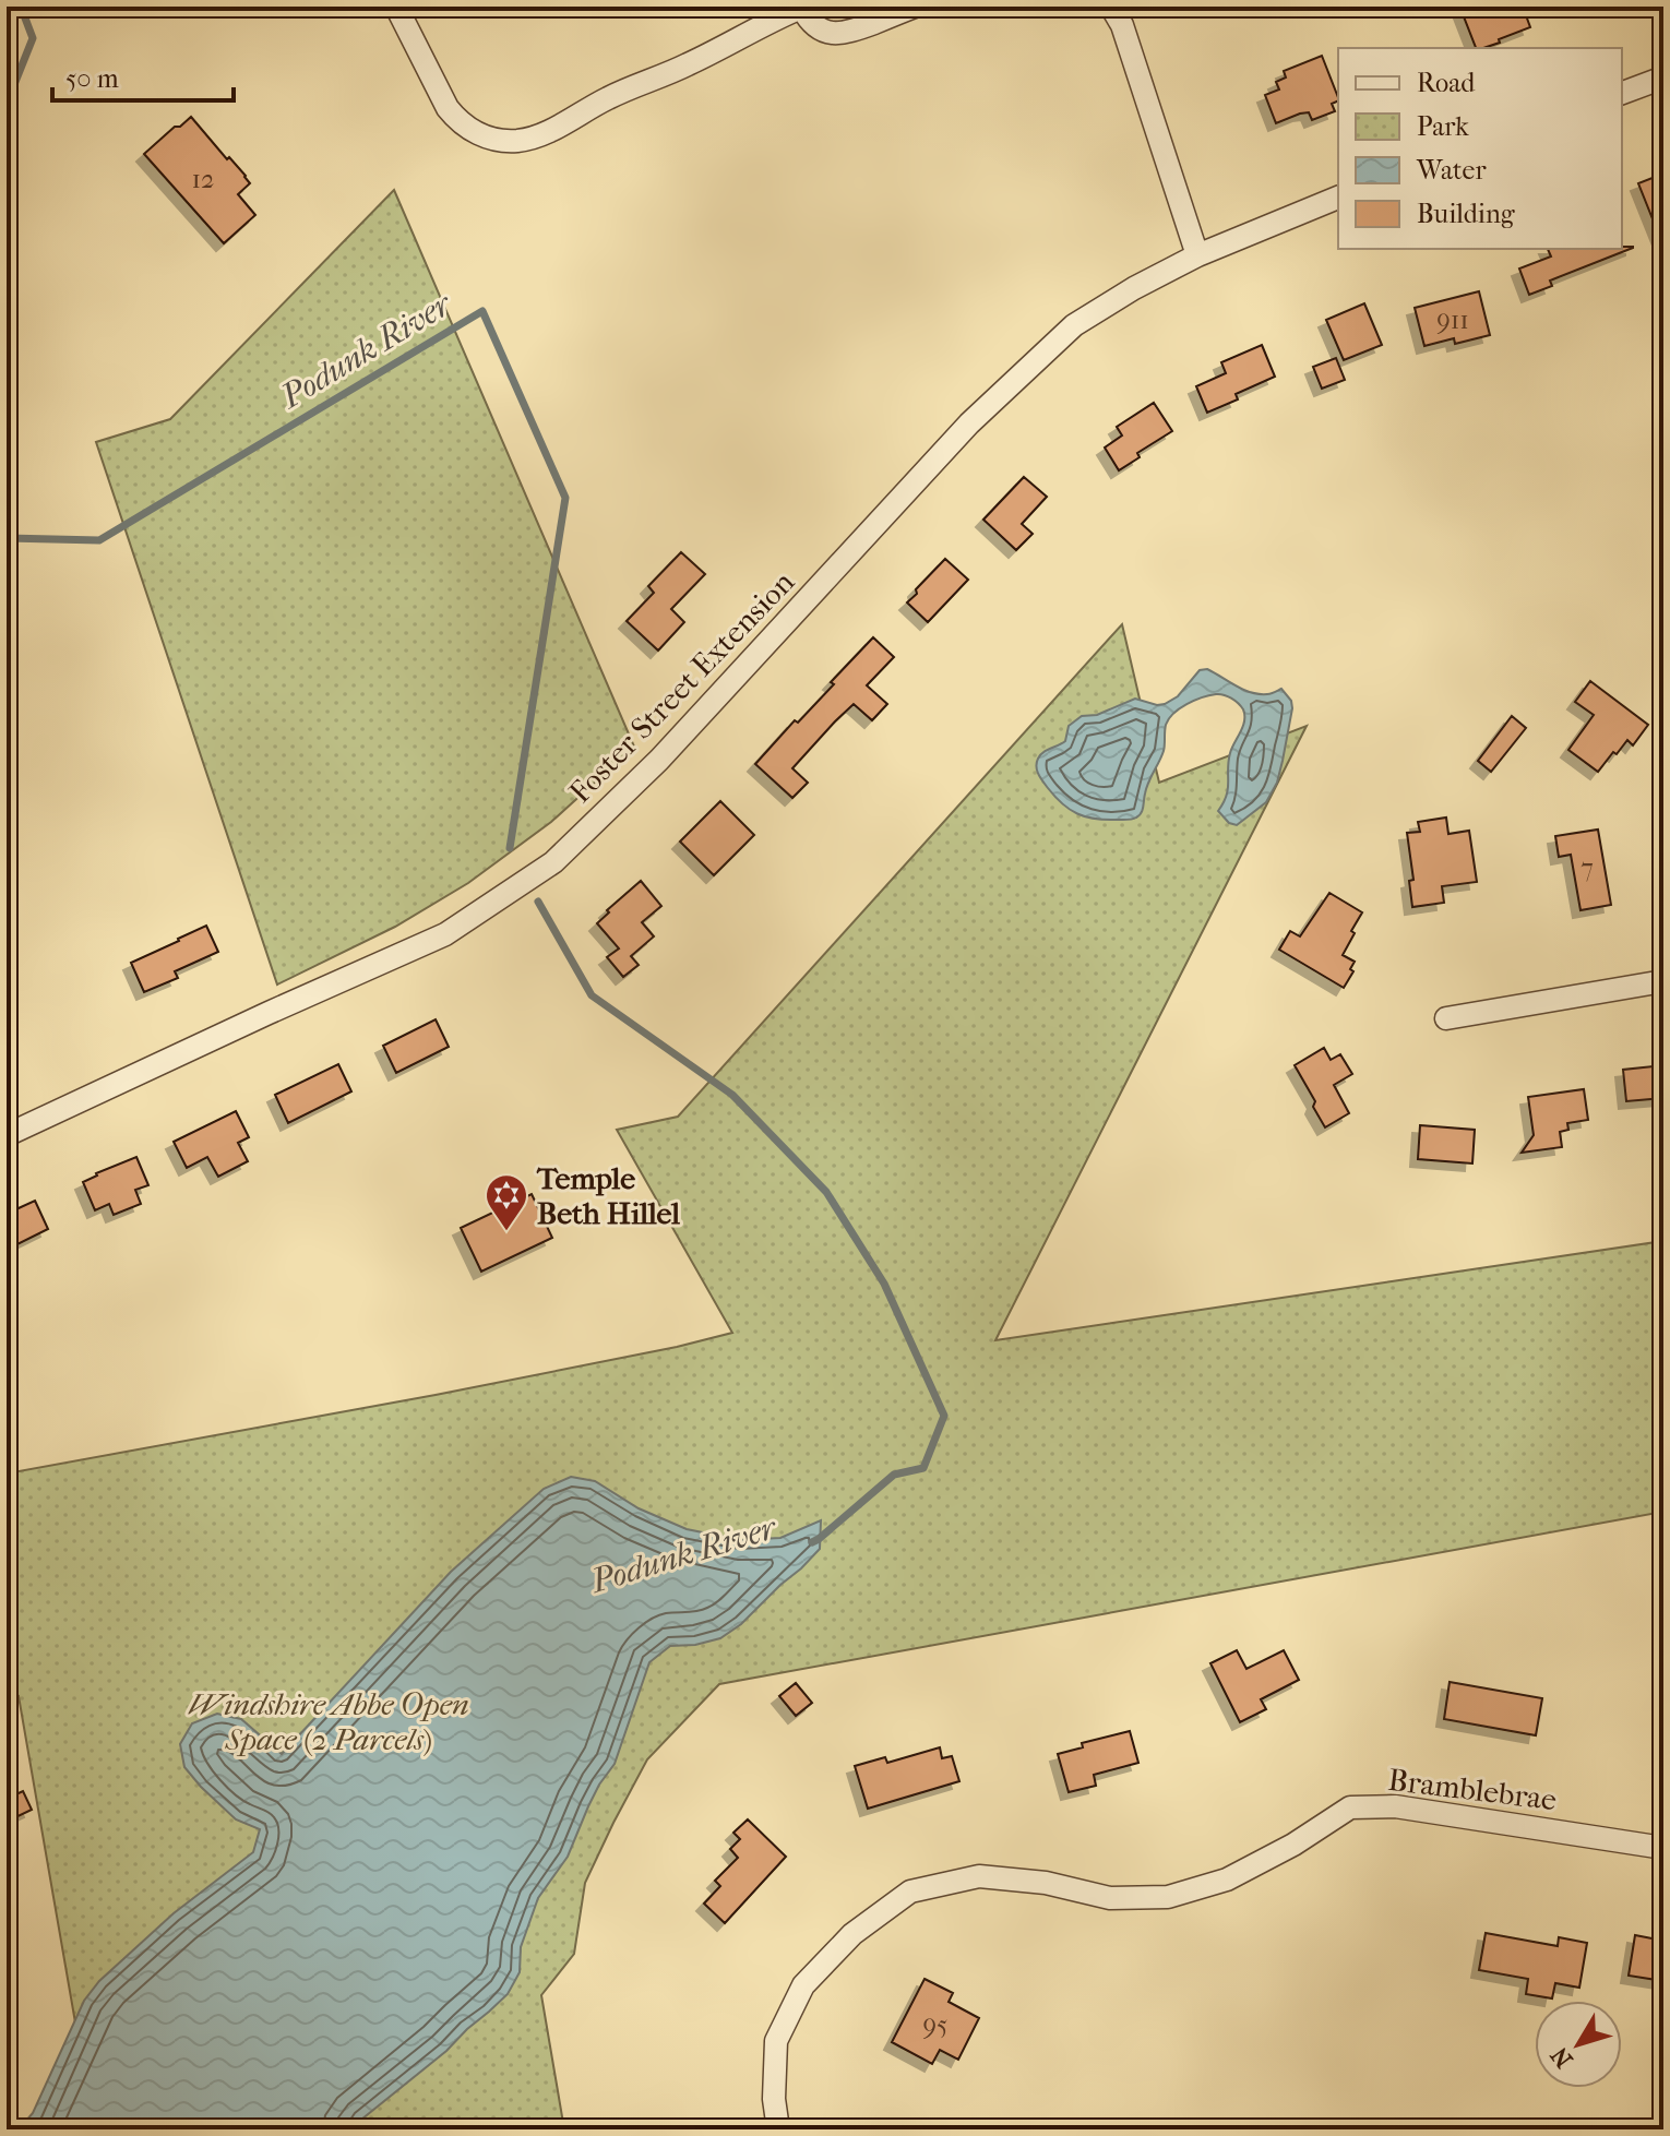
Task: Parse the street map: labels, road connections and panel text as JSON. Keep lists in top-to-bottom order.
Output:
{
  "streets": {
    "street": ["Foster Street Extension", "Bramblebrae"]
  },
  "water": ["Podunk River"],
  "parks": ["Windshire Abbe Open Space (2 Parcels)"],
  "places": {
    "synagogue": ["Temple Beth Hillel"]
  },
  "house_numbers": [
    "12",
    "911",
    "7",
    "95"
  ],
  "legend": [
    "Road",
    "Park",
    "Water",
    "Building"
  ],
  "scale_bar": "50 m",
  "north": "bottom left"
}
